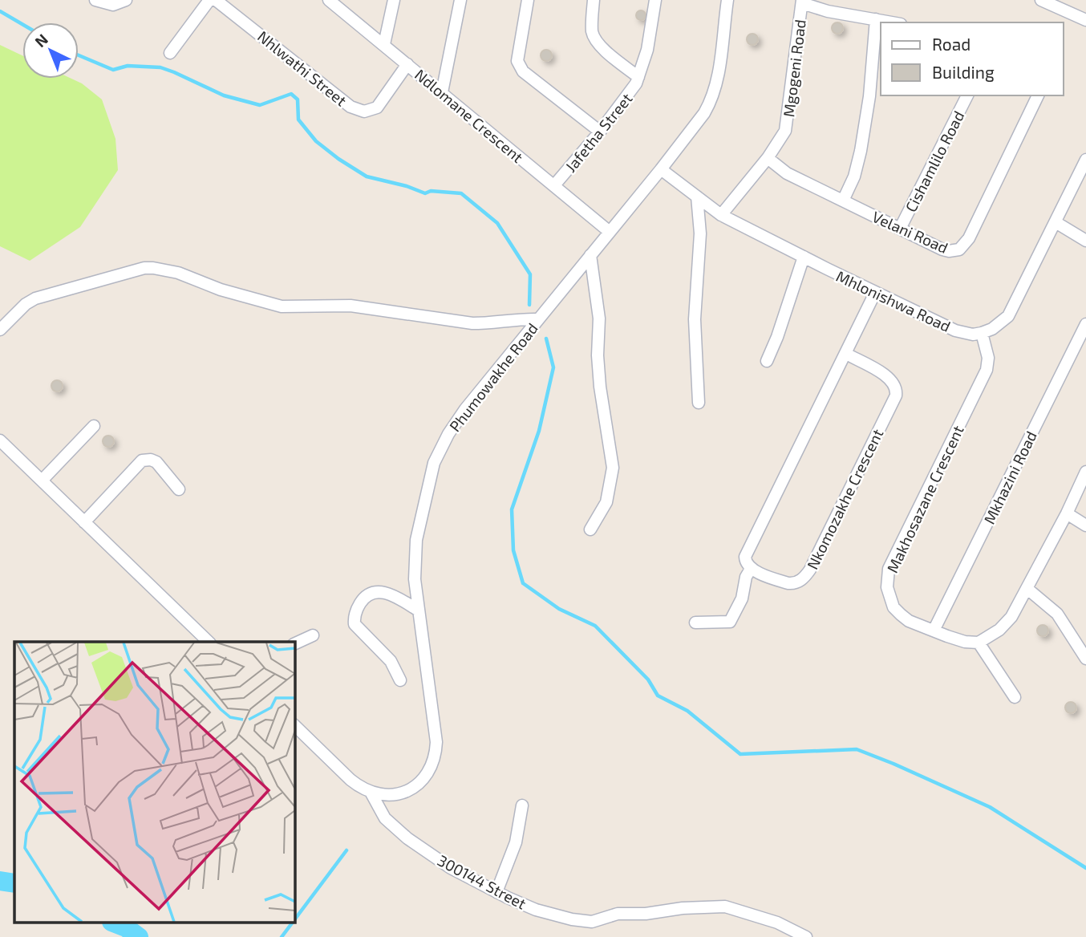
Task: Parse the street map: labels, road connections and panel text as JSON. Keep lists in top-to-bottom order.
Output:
{
  "streets": {
    "street": [
      "Nhlwathi Street",
      "Mgogeni Road",
      "Ndlomane Crescent",
      "Jafetha Street",
      "Cishamlilo Road",
      "Velani Road",
      "Mhlonishwa Road",
      "Phumowakhe Road",
      "Mkhazini Road",
      "Nkomozakhe Crescent",
      "Makhosazane Crescent",
      "300144 Street"
    ]
  },
  "crossings": [
    ["Nhlwathi Street", "Ndlomane Crescent"],
    ["Mgogeni Road", "Velani Road"],
    ["Mgogeni Road", "Mhlonishwa Road"],
    ["Ndlomane Crescent", "Jafetha Street"],
    ["Ndlomane Crescent", "Phumowakhe Road"],
    ["Cishamlilo Road", "Velani Road"],
    ["Mhlonishwa Road", "Phumowakhe Road"],
    ["Mhlonishwa Road", "Makhosazane Crescent"],
    ["Phumowakhe Road", "300144 Street"],
    ["Mkhazini Road", "Makhosazane Crescent"]
  ],
  "legend": ["Road", "Building"],
  "north": "top left"
}
